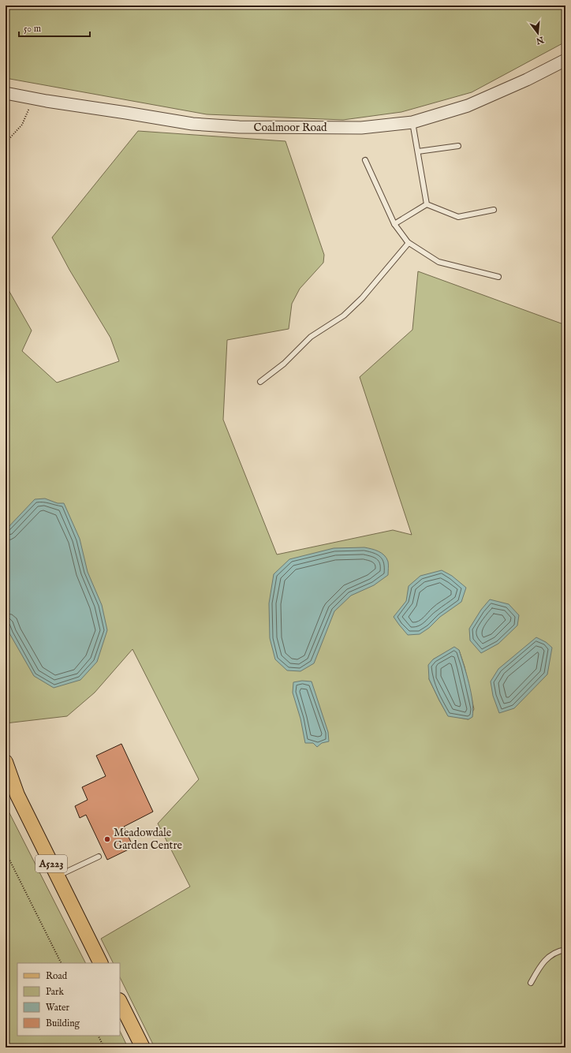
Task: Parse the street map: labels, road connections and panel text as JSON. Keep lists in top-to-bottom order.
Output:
{
  "streets": {
    "main road": ["A5223"],
    "street": ["Coalmoor Road"]
  },
  "places": ["Meadowdale Garden Centre"],
  "legend": [
    "Road",
    "Park",
    "Water",
    "Building"
  ],
  "scale_bar": "50 m",
  "north": "bottom"
}
